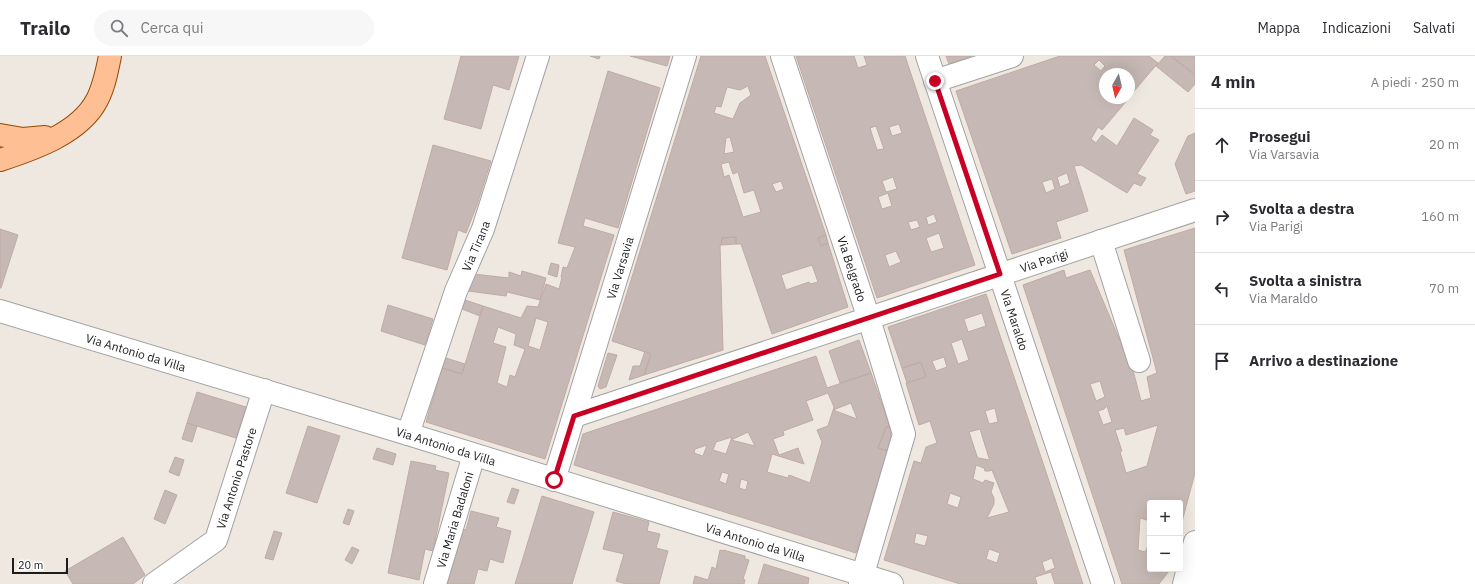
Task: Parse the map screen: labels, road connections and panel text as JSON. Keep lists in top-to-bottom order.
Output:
{
  "streets": {
    "street": [
      "Via Tirana",
      "Via Parigi",
      "Via Varsavia",
      "Via Belgrado",
      "Via Maraldo",
      "Via Antonio da Villa",
      "Via Antonio Pastore",
      "Via Maria Badaloni"
    ]
  },
  "crossings": [
    ["Via Tirana", "Via Antonio da Villa"],
    ["Via Parigi", "Via Varsavia"],
    ["Via Parigi", "Via Belgrado"],
    ["Via Parigi", "Via Maraldo"],
    ["Via Varsavia", "Via Antonio da Villa"],
    ["Via Belgrado", "Via Antonio da Villa"],
    ["Via Antonio da Villa", "Via Antonio Pastore"],
    ["Via Antonio da Villa", "Via Maria Badaloni"]
  ],
  "scale_bar": "20 m",
  "north": "bottom",
  "page": {
    "header": "Trailo",
    "search": "Cerca qui",
    "nav": ["Mappa", "Indicazioni", "Salvati"],
    "heading": ["4 min", "A piedi · 250 m"],
    "list": [
      ["Prosegui", "Via Varsavia", "20 m"],
      ["Svolta a destra", "Via Parigi", "160 m"],
      ["Svolta a sinistra", "Via Maraldo", "70 m"],
      "Arrivo a destinazione"
    ],
    "map_buttons": ["+", "−"],
    "scale": "20 m"
  }
}
